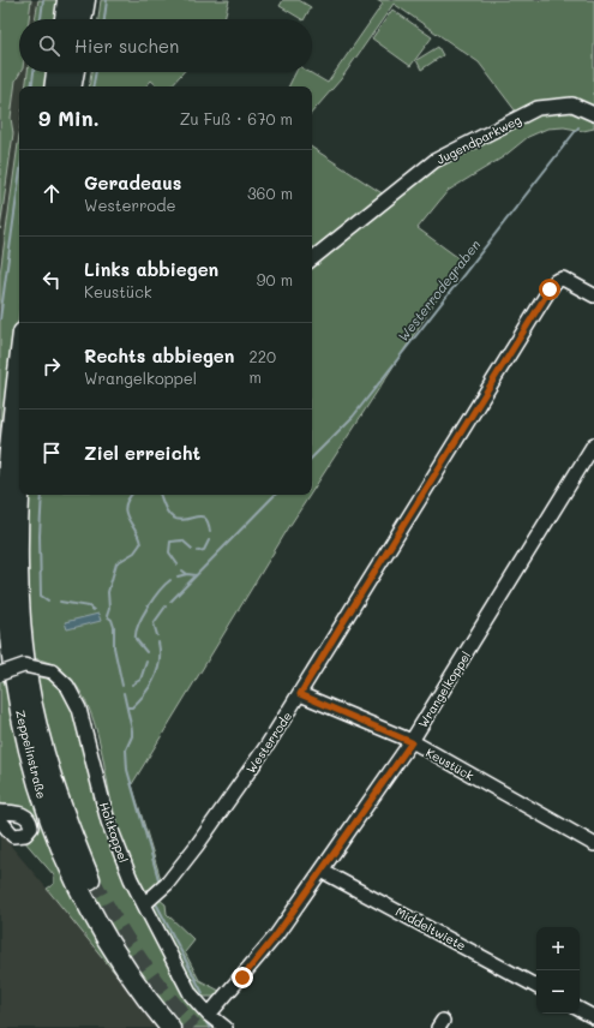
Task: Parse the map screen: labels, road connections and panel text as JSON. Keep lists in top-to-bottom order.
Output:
{
  "streets": {
    "highway": ["Zeppelinstraße"],
    "street": [
      "Jugendparkweg",
      "Wrangelkoppel",
      "Westerrode",
      "Keustück",
      "Holtkoppel",
      "Middeltwiete"
    ]
  },
  "crossings": [
    ["Wrangelkoppel", "Keustück"],
    ["Wrangelkoppel", "Holtkoppel"],
    ["Wrangelkoppel", "Middeltwiete"],
    ["Westerrode", "Keustück"],
    ["Westerrode", "Holtkoppel"]
  ],
  "water": ["Westerrodegraben"],
  "page": {
    "search": "Hier suchen",
    "heading": ["9 Min.", "Zu Fuß · 670 m"],
    "list": [
      ["Geradeaus", "Westerrode", "360 m"],
      ["Links abbiegen", "Keustück", "90 m"],
      ["Rechts abbiegen", "Wrangelkoppel", "220 m"],
      "Ziel erreicht"
    ],
    "map_buttons": ["+", "−"]
  }
}
